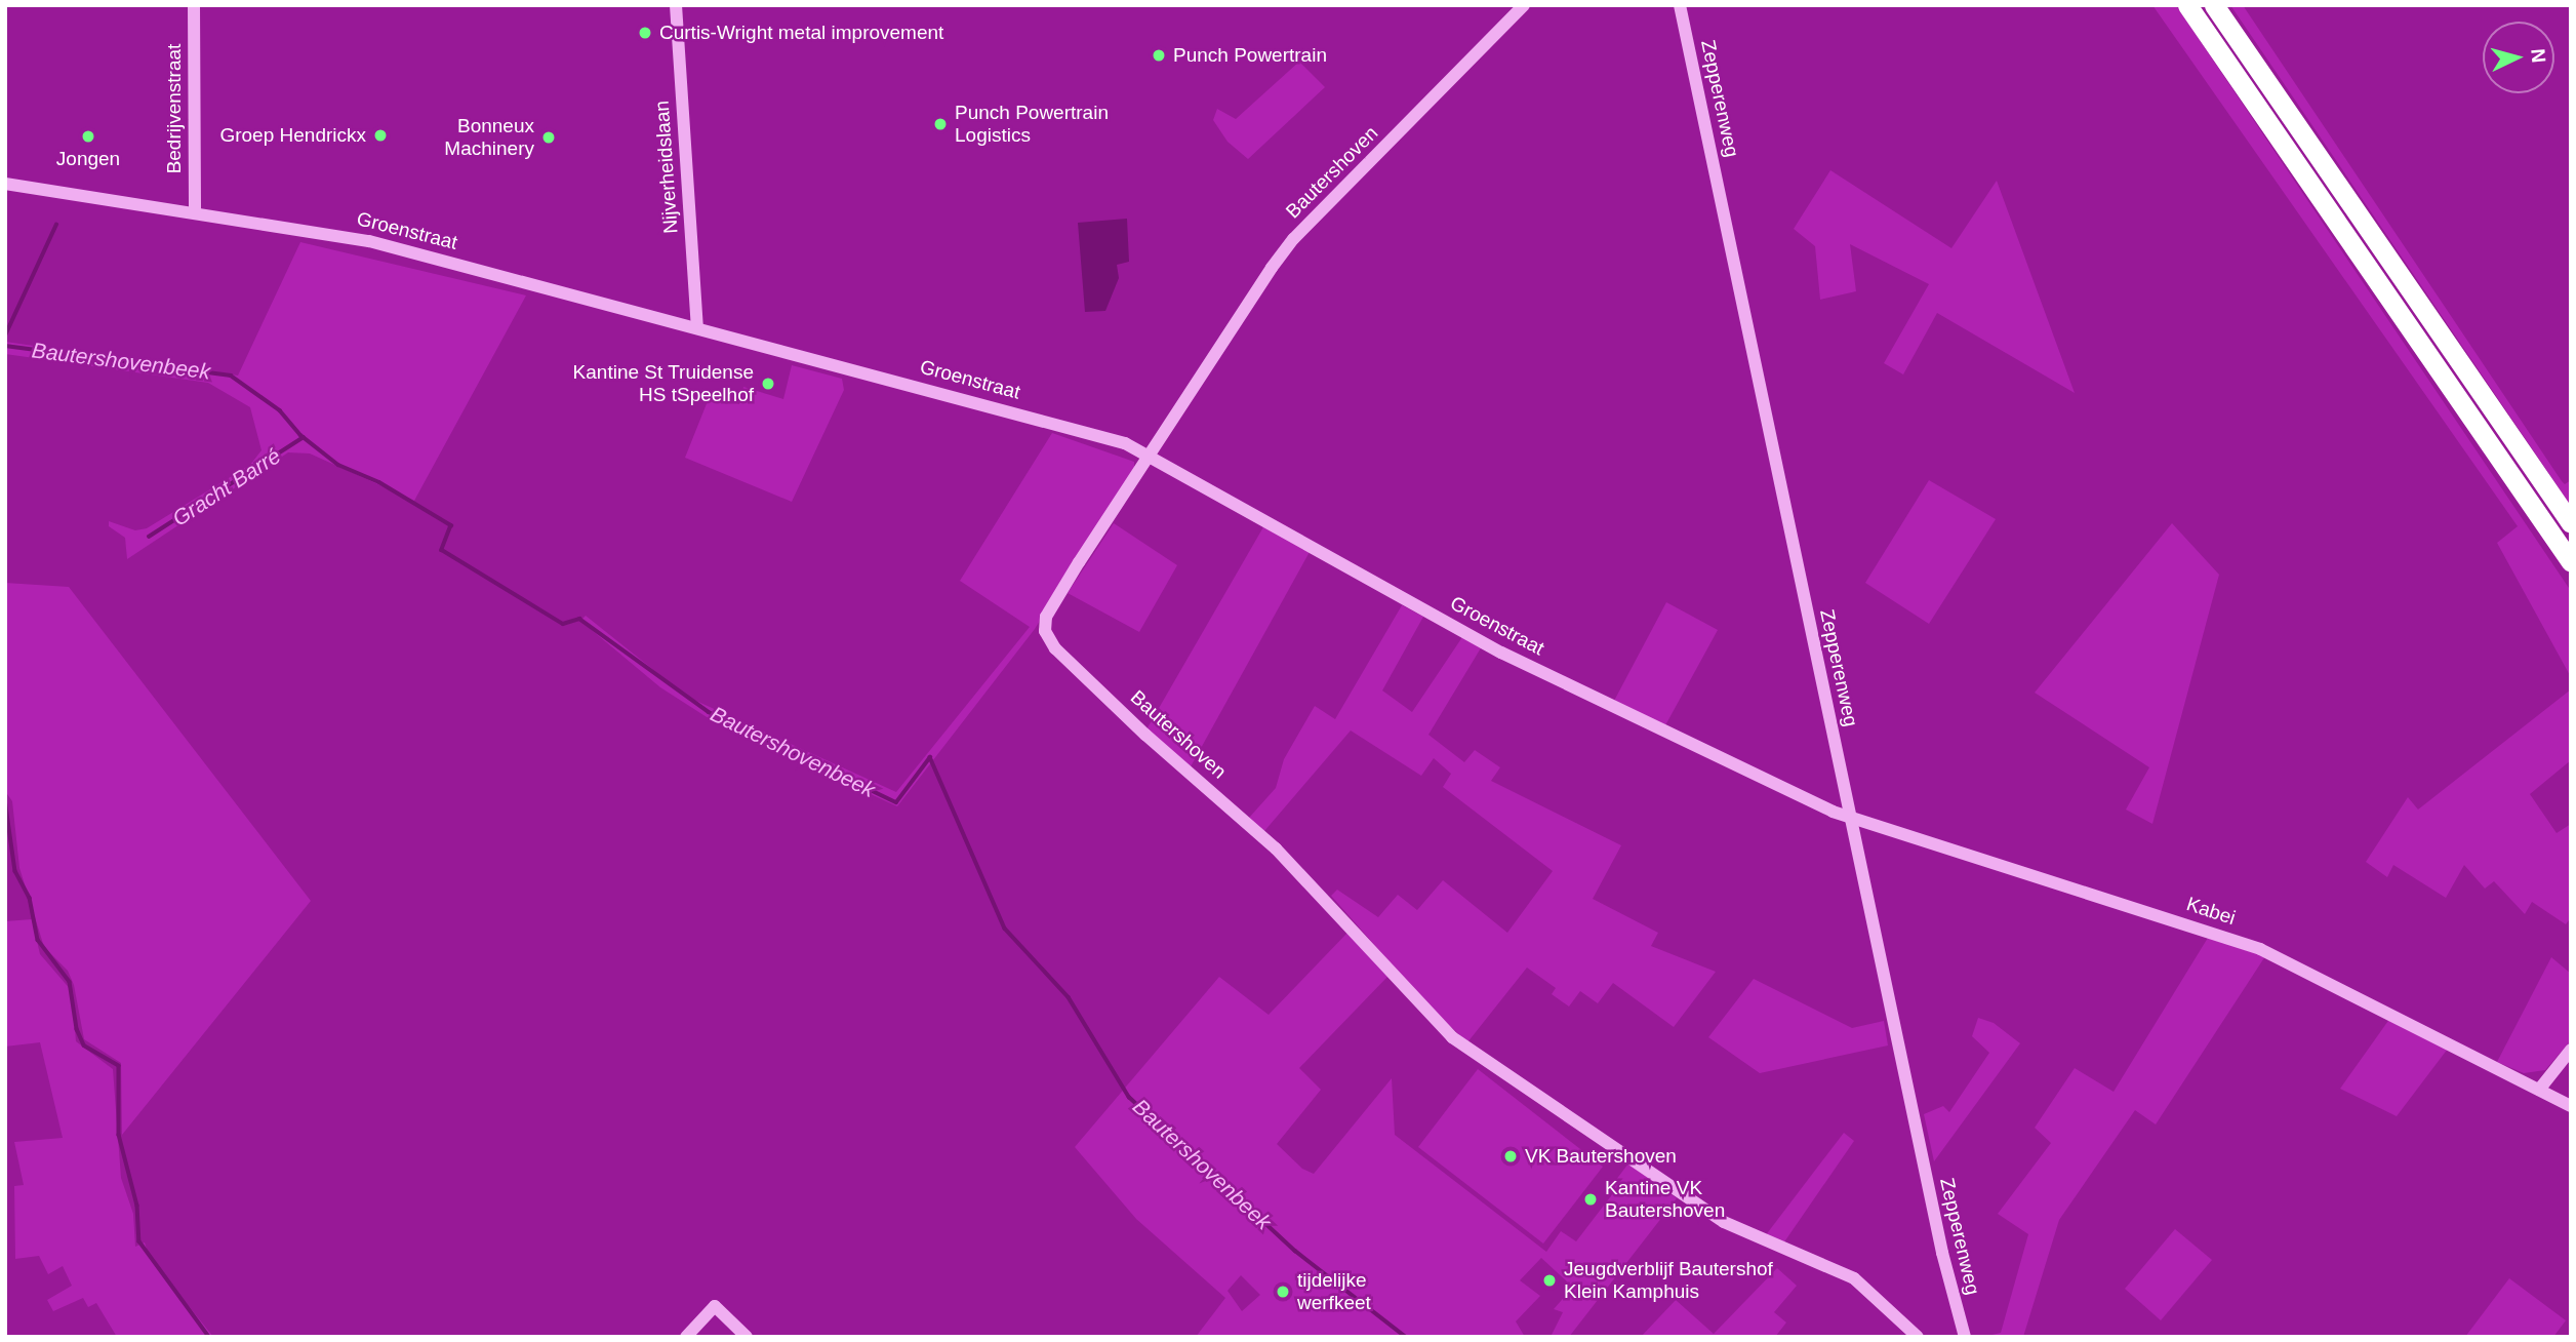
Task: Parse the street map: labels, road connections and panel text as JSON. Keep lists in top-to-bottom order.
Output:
{
  "streets": {
    "street": [
      "Zepperenweg",
      "Bedrijvenstraat",
      "Nijverheidslaan",
      "Bautershoven",
      "Groenstraat",
      "Kabei"
    ]
  },
  "crossings": [
    ["Zepperenweg", "Groenstraat"],
    ["Zepperenweg", "Kabei"],
    ["Bedrijvenstraat", "Groenstraat"],
    ["Nijverheidslaan", "Groenstraat"],
    ["Bautershoven", "Groenstraat"],
    ["Groenstraat", "Kabei"]
  ],
  "water": ["Bautershovenbeek", "Gracht Barré"],
  "places": [
    "Curtis-Wright metal improvement",
    "Punch Powertrain",
    "Punch Powertrain Logistics",
    "Groep Hendrickx",
    "Jongen",
    "Bonneux Machinery",
    "Kantine St Truidense HS tSpeelhof",
    "VK Bautershoven",
    "Kantine VK Bautershoven",
    "Jeugdverblijf Bautershof Klein Kamphuis",
    "tijdelijke werfkeet"
  ],
  "north": "right"
}
